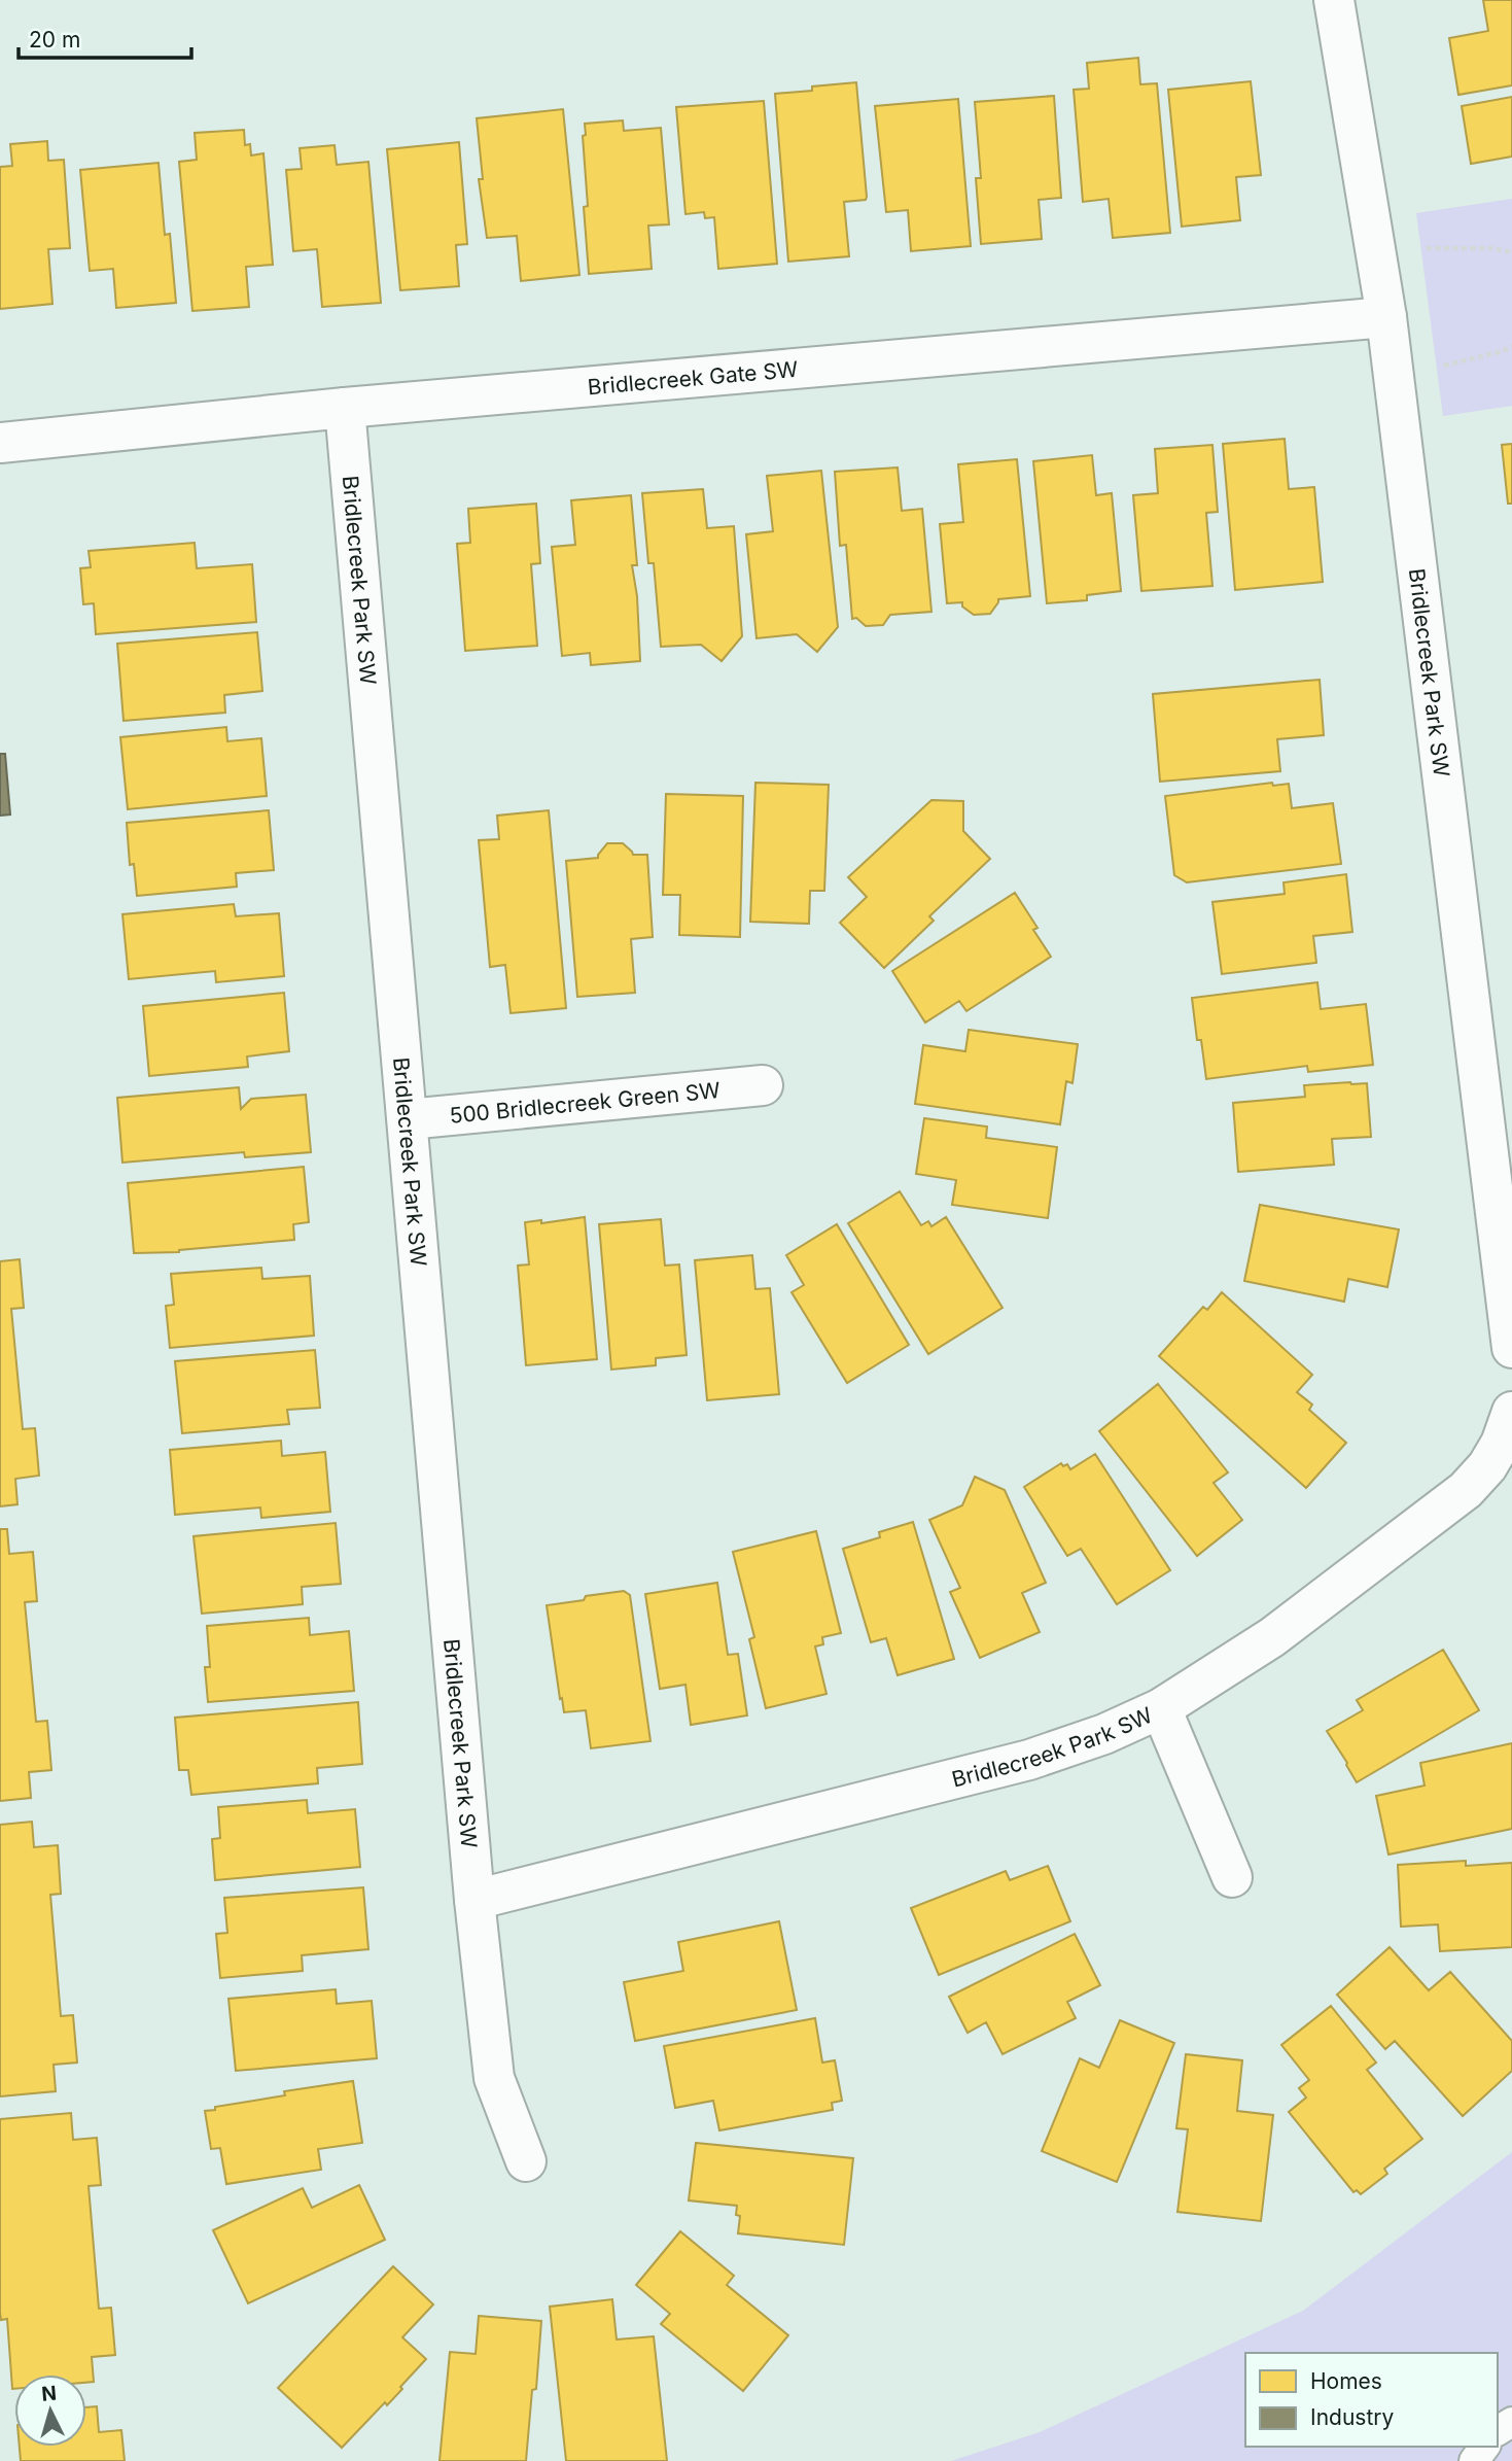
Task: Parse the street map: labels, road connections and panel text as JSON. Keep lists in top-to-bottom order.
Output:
{
  "streets": {
    "street": ["Bridlecreek Gate SW", "Bridlecreek Park SW", "500 Bridlecreek Green SW"]
  },
  "crossings": [
    ["Bridlecreek Gate SW", "Bridlecreek Park SW"],
    ["Bridlecreek Park SW", "500 Bridlecreek Green SW"]
  ],
  "legend": ["Homes", "Industry"],
  "scale_bar": "20 m",
  "north": "top"
}
